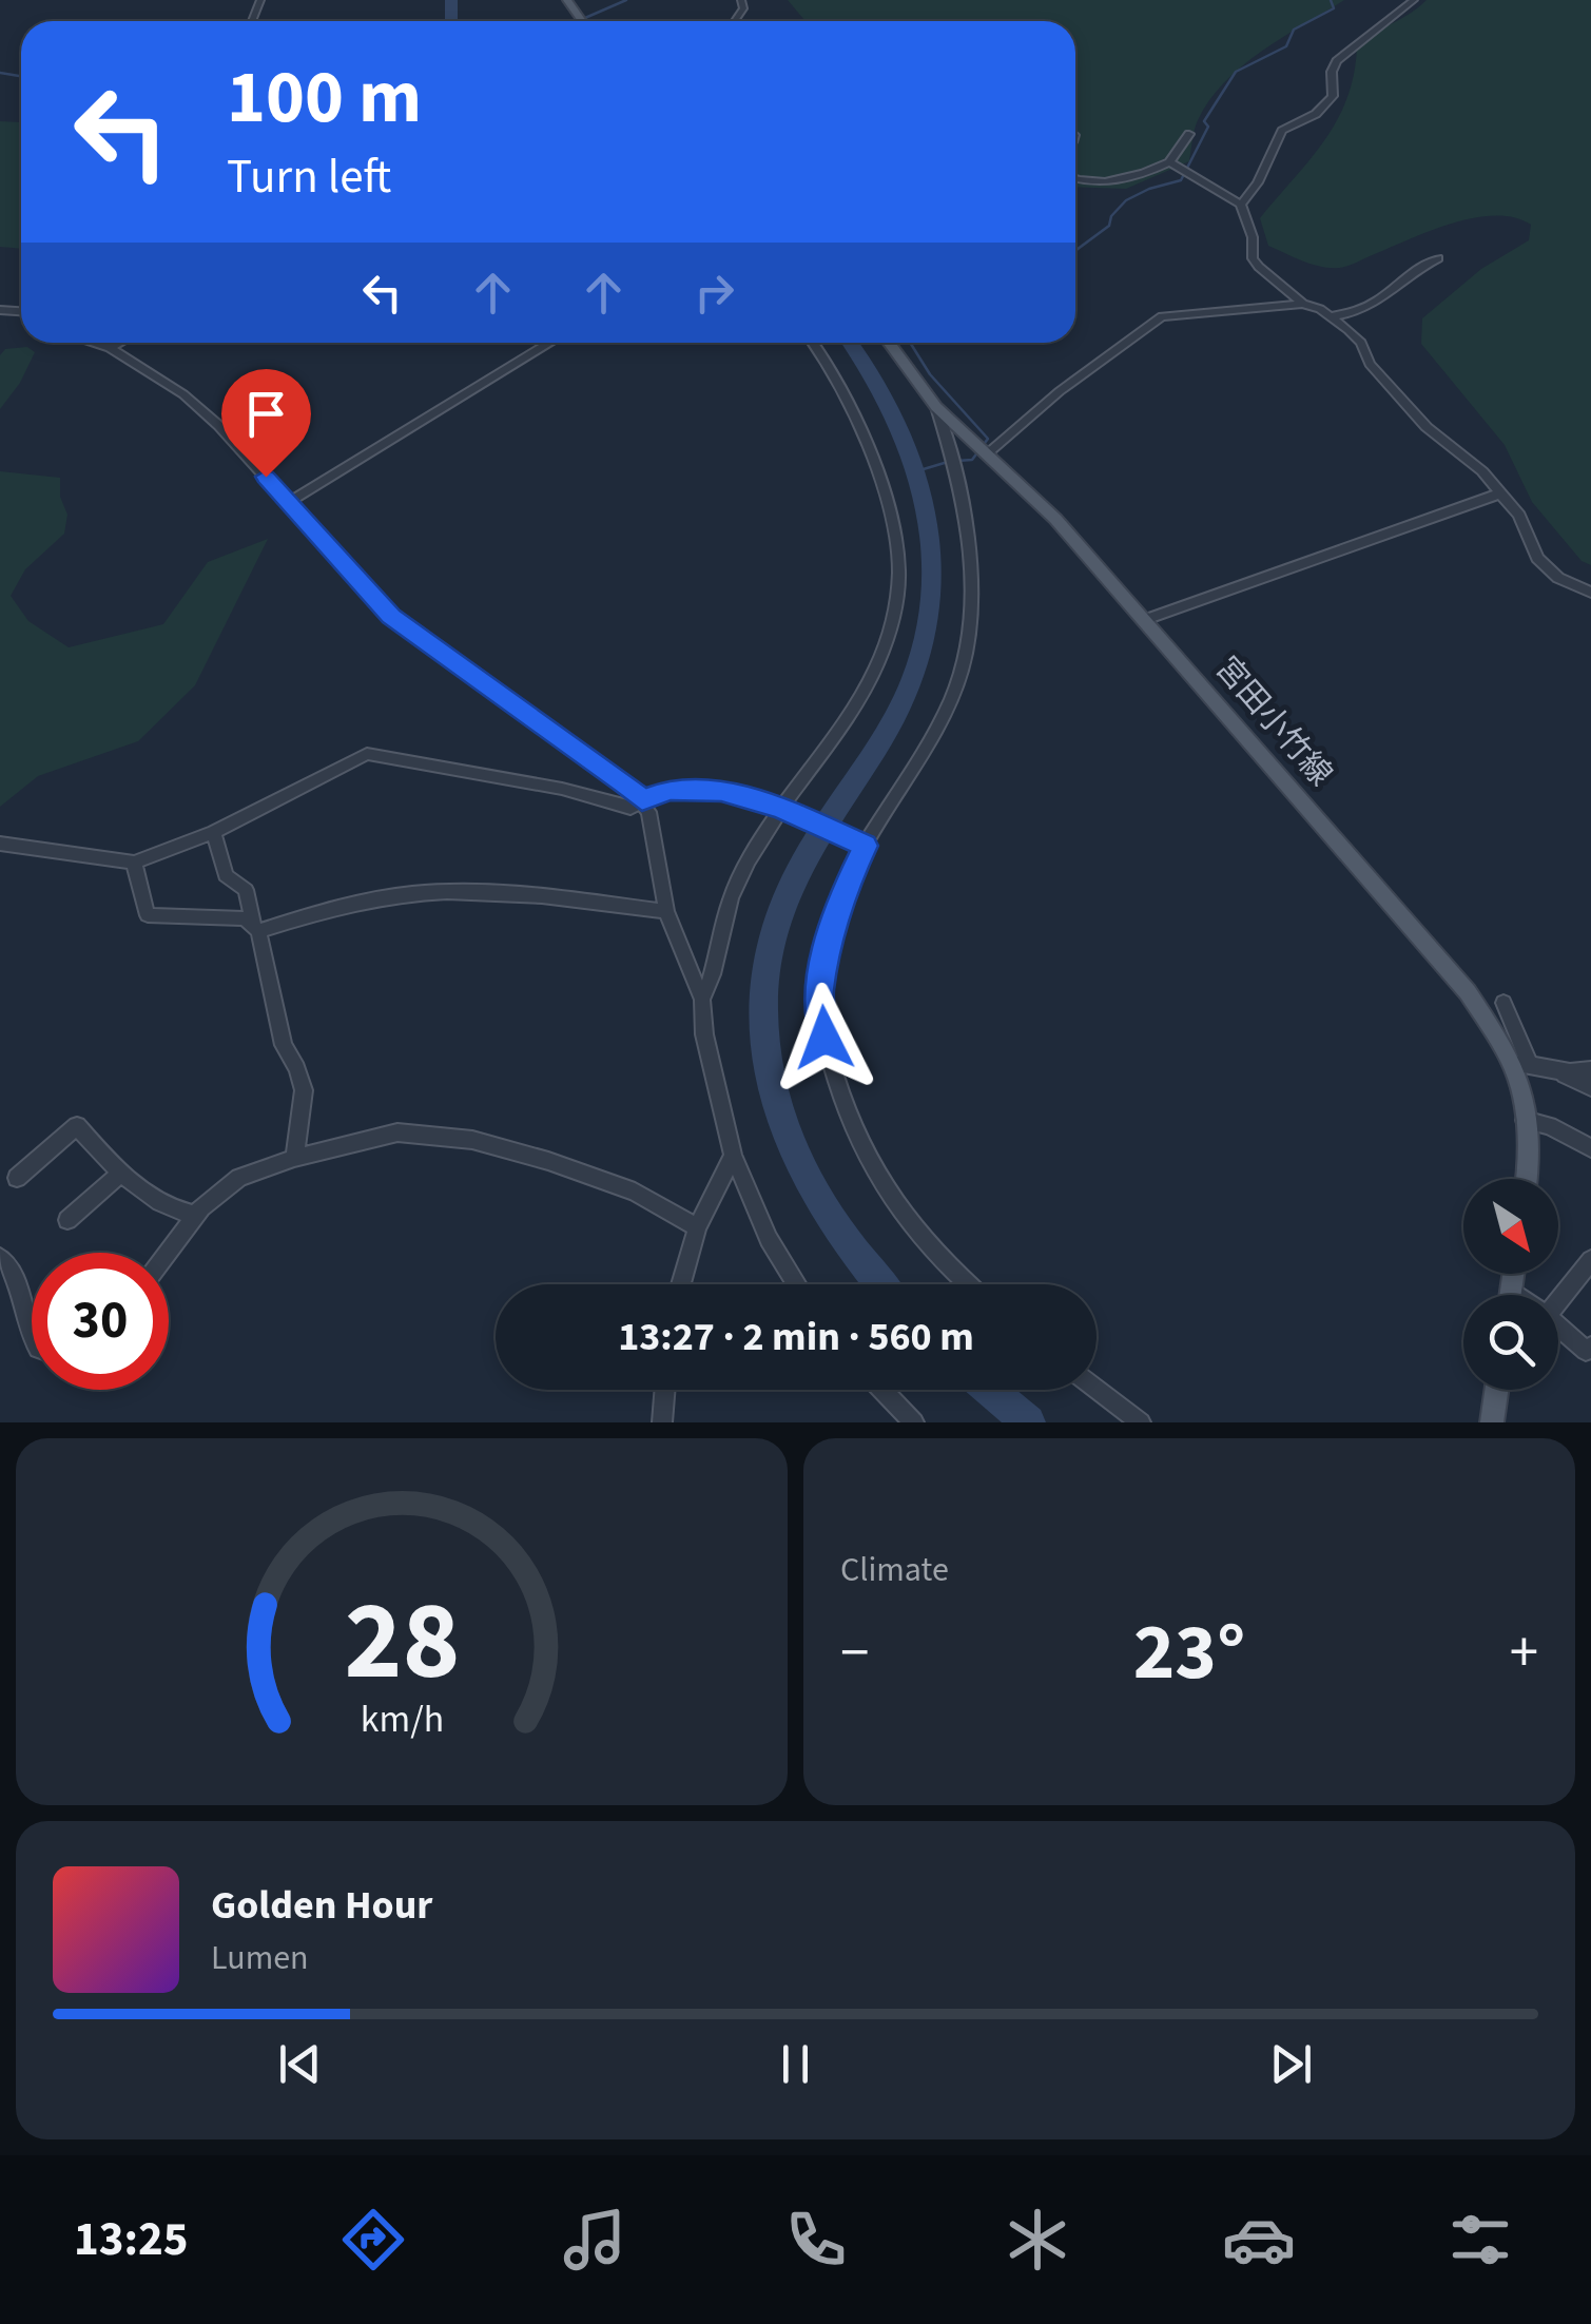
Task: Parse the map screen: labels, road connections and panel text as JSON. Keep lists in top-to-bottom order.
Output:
{
  "streets": {
    "main road": ["宮田小竹線"]
  },
  "north": "bottom right",
  "page": {
    "turn": ["100 m", "Turn left"],
    "limit": "30",
    "trip": "13:27 · 2 min · 560 m",
    "tile": "Climate",
    "heat": ["−", "23°", "+"],
    "song": ["Golden Hour", "Lumen"],
    "tabs": "13:25",
    "gauge": ["28", "km/h"]
  }
}
